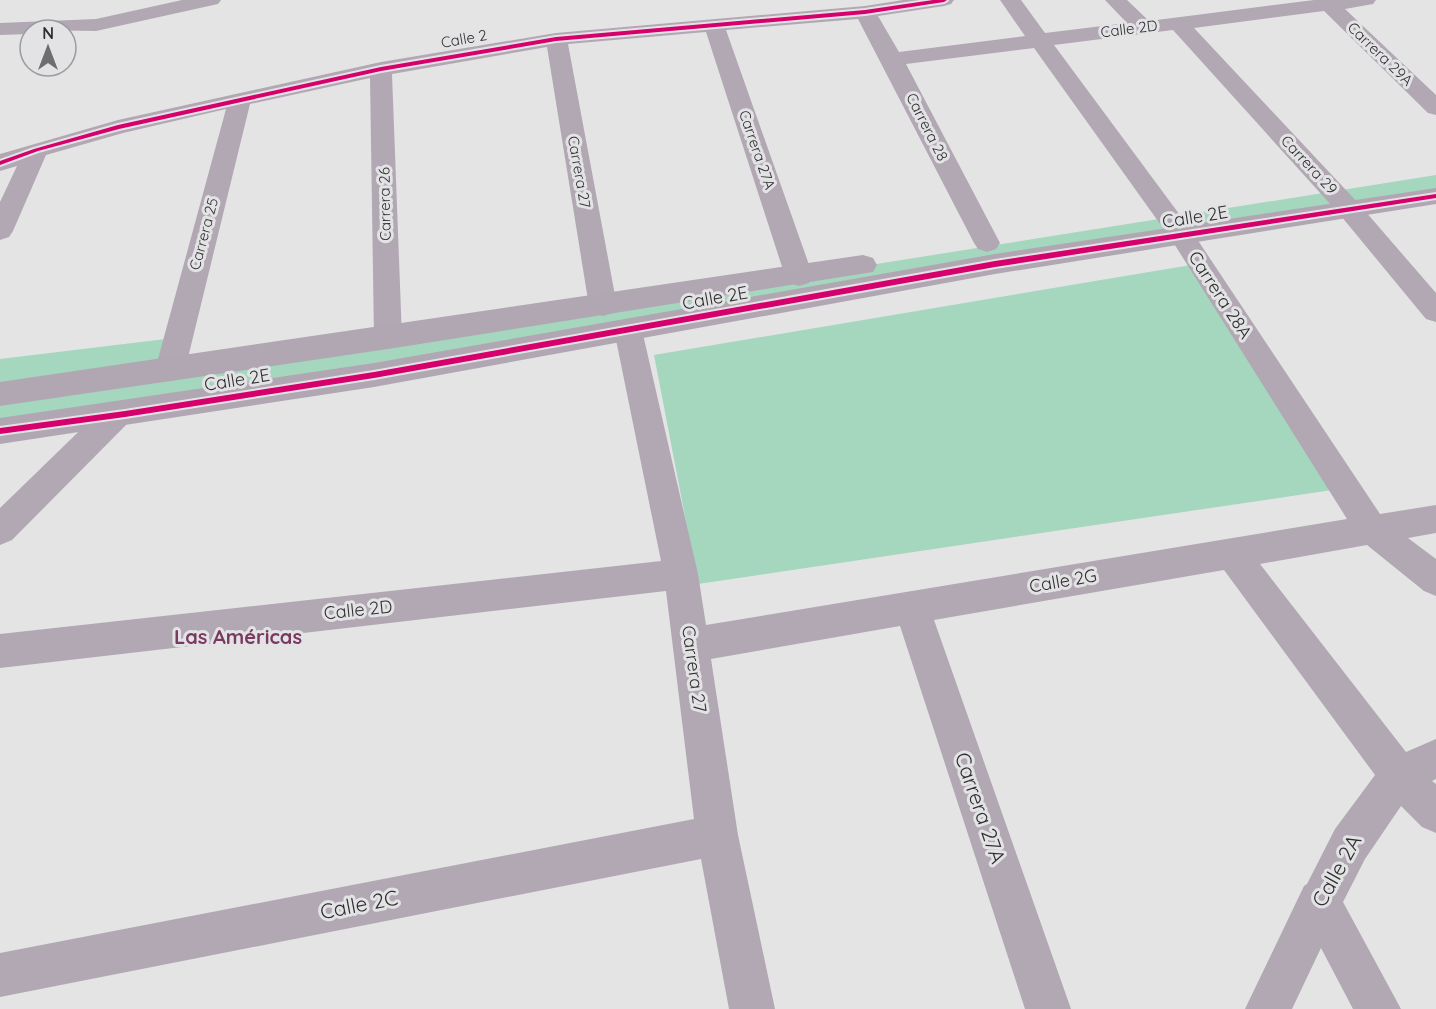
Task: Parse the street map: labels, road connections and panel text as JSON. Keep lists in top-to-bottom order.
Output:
{
  "streets": {
    "street": [
      "Calle 2D",
      "Calle 2",
      "Carrera 29A",
      "Carrera 28",
      "Carrera 27A",
      "Carrera 29",
      "Carrera 27",
      "Carrera 26",
      "Calle 2E",
      "Carrera 25",
      "Carrera 28A",
      "Calle 2G",
      "Calle 2A",
      "Calle 2C"
    ]
  },
  "crossings": [
    ["Calle 2D", "Carrera 29A"],
    ["Calle 2D", "Carrera 28"],
    ["Calle 2D", "Carrera 29"],
    ["Calle 2D", "Carrera 27"],
    ["Calle 2D", "Carrera 28A"],
    ["Calle 2", "Carrera 28"],
    ["Calle 2", "Carrera 27A"],
    ["Calle 2", "Carrera 27"],
    ["Calle 2", "Carrera 26"],
    ["Calle 2", "Carrera 25"],
    ["Carrera 28", "Calle 2E"],
    ["Carrera 27A", "Calle 2E"],
    ["Carrera 27A", "Calle 2G"],
    ["Carrera 29", "Calle 2E"],
    ["Carrera 27", "Calle 2E"],
    ["Carrera 27", "Calle 2G"],
    ["Carrera 27", "Calle 2C"],
    ["Carrera 26", "Calle 2E"],
    ["Calle 2E", "Carrera 25"],
    ["Calle 2E", "Carrera 28A"],
    ["Carrera 28A", "Calle 2G"]
  ],
  "districts": ["Las Américas"],
  "north": "top"
}
